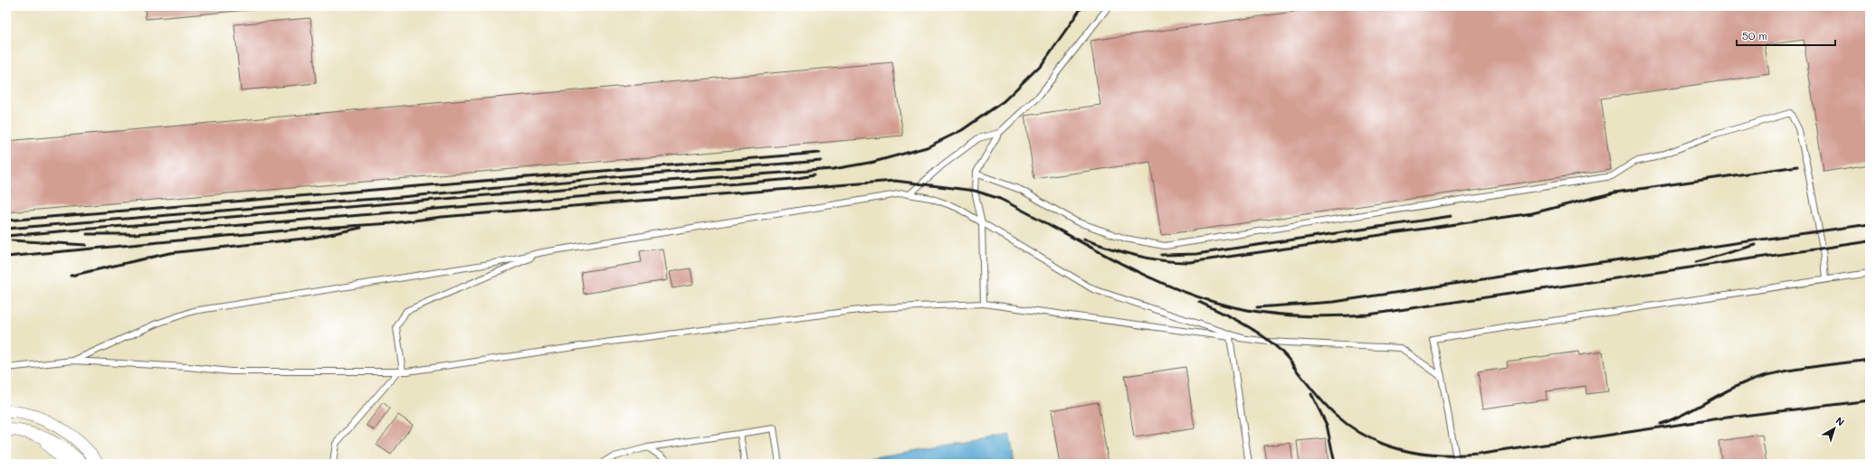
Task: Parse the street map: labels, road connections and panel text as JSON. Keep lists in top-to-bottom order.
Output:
{
  "scale_bar": "50 m",
  "north": "top right"
}
